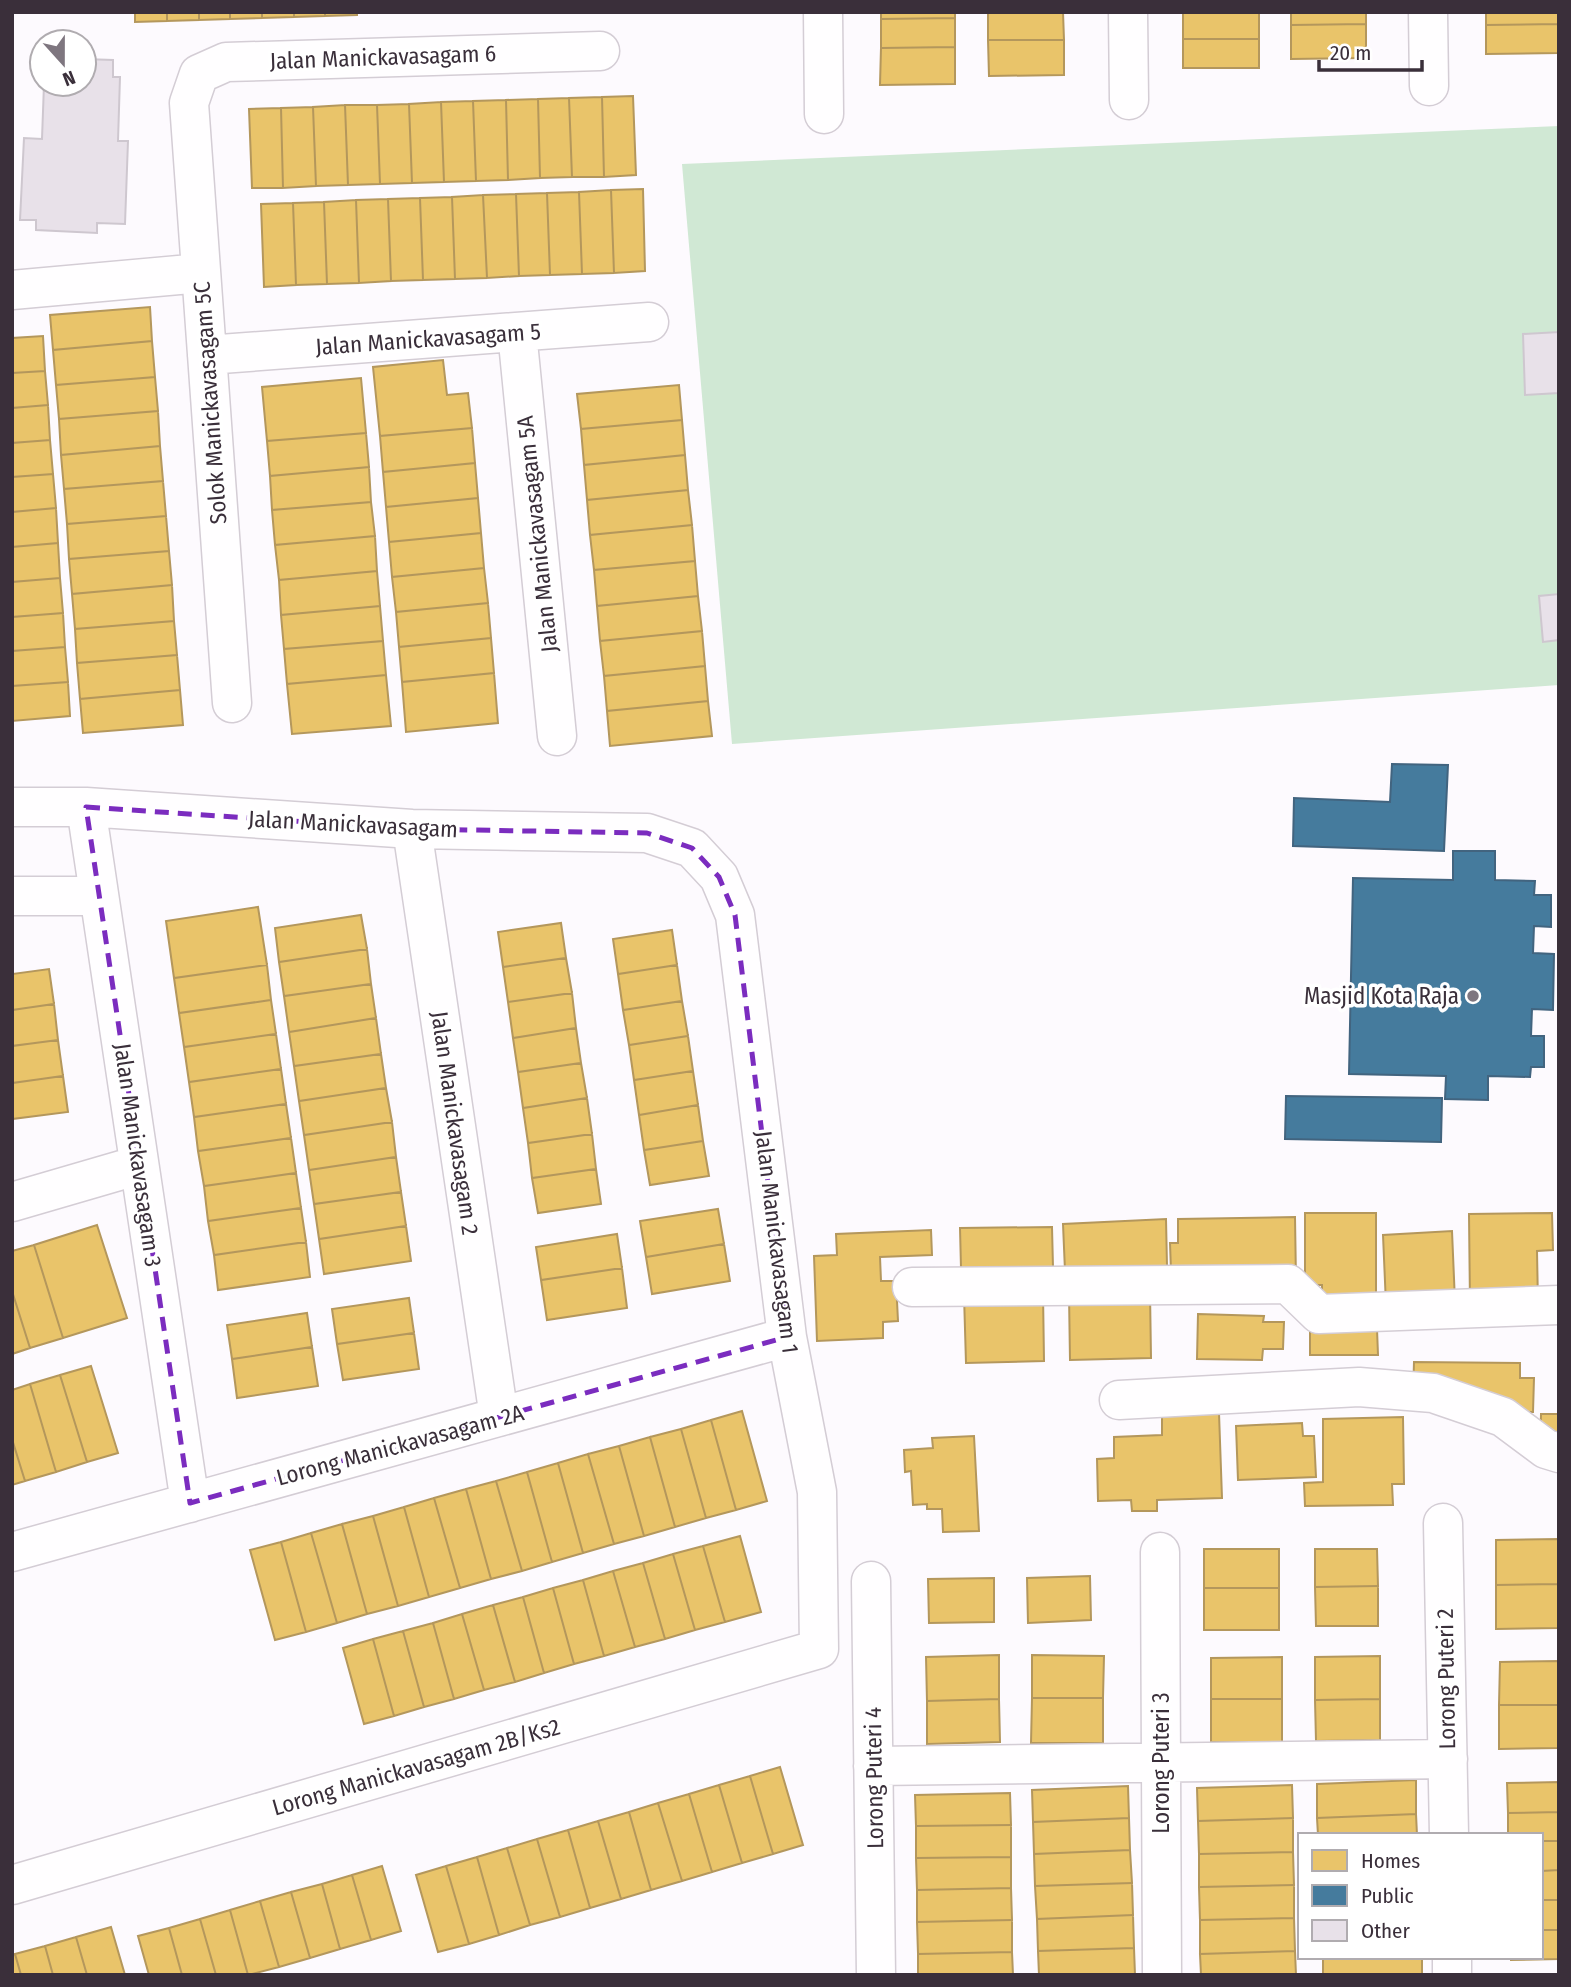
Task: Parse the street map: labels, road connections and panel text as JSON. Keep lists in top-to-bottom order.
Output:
{
  "streets": {
    "street": [
      "Jalan Manickavasagam 6",
      "Jalan Manickavasagam 5",
      "Solok Manickavasagam 5C",
      "Jalan Manickavasagam 5A",
      "Jalan Manickavasagam",
      "Jalan Manickavasagam 2",
      "Jalan Manickavasagam 3",
      "Jalan Manickavasagam 1",
      "Lorong Manickavasagam 2A",
      "Lorong Puteri 2",
      "Lorong Puteri 3",
      "Lorong Manickavasagam 2B/Ks2",
      "Lorong Puteri 4"
    ]
  },
  "crossings": [
    ["Jalan Manickavasagam 6", "Solok Manickavasagam 5C"],
    ["Jalan Manickavasagam 5", "Solok Manickavasagam 5C"],
    ["Jalan Manickavasagam 5", "Jalan Manickavasagam 5A"],
    ["Jalan Manickavasagam", "Jalan Manickavasagam 2"],
    ["Jalan Manickavasagam", "Jalan Manickavasagam 3"],
    ["Jalan Manickavasagam", "Jalan Manickavasagam 1"],
    ["Jalan Manickavasagam 2", "Lorong Manickavasagam 2A"],
    ["Jalan Manickavasagam 3", "Lorong Manickavasagam 2A"],
    ["Jalan Manickavasagam 1", "Lorong Manickavasagam 2A"],
    ["Jalan Manickavasagam 1", "Lorong Manickavasagam 2B/Ks2"]
  ],
  "places": ["Masjid Kota Raja"],
  "legend": ["Homes", "Public", "Other"],
  "scale_bar": "20 m",
  "north": "bottom"
}
